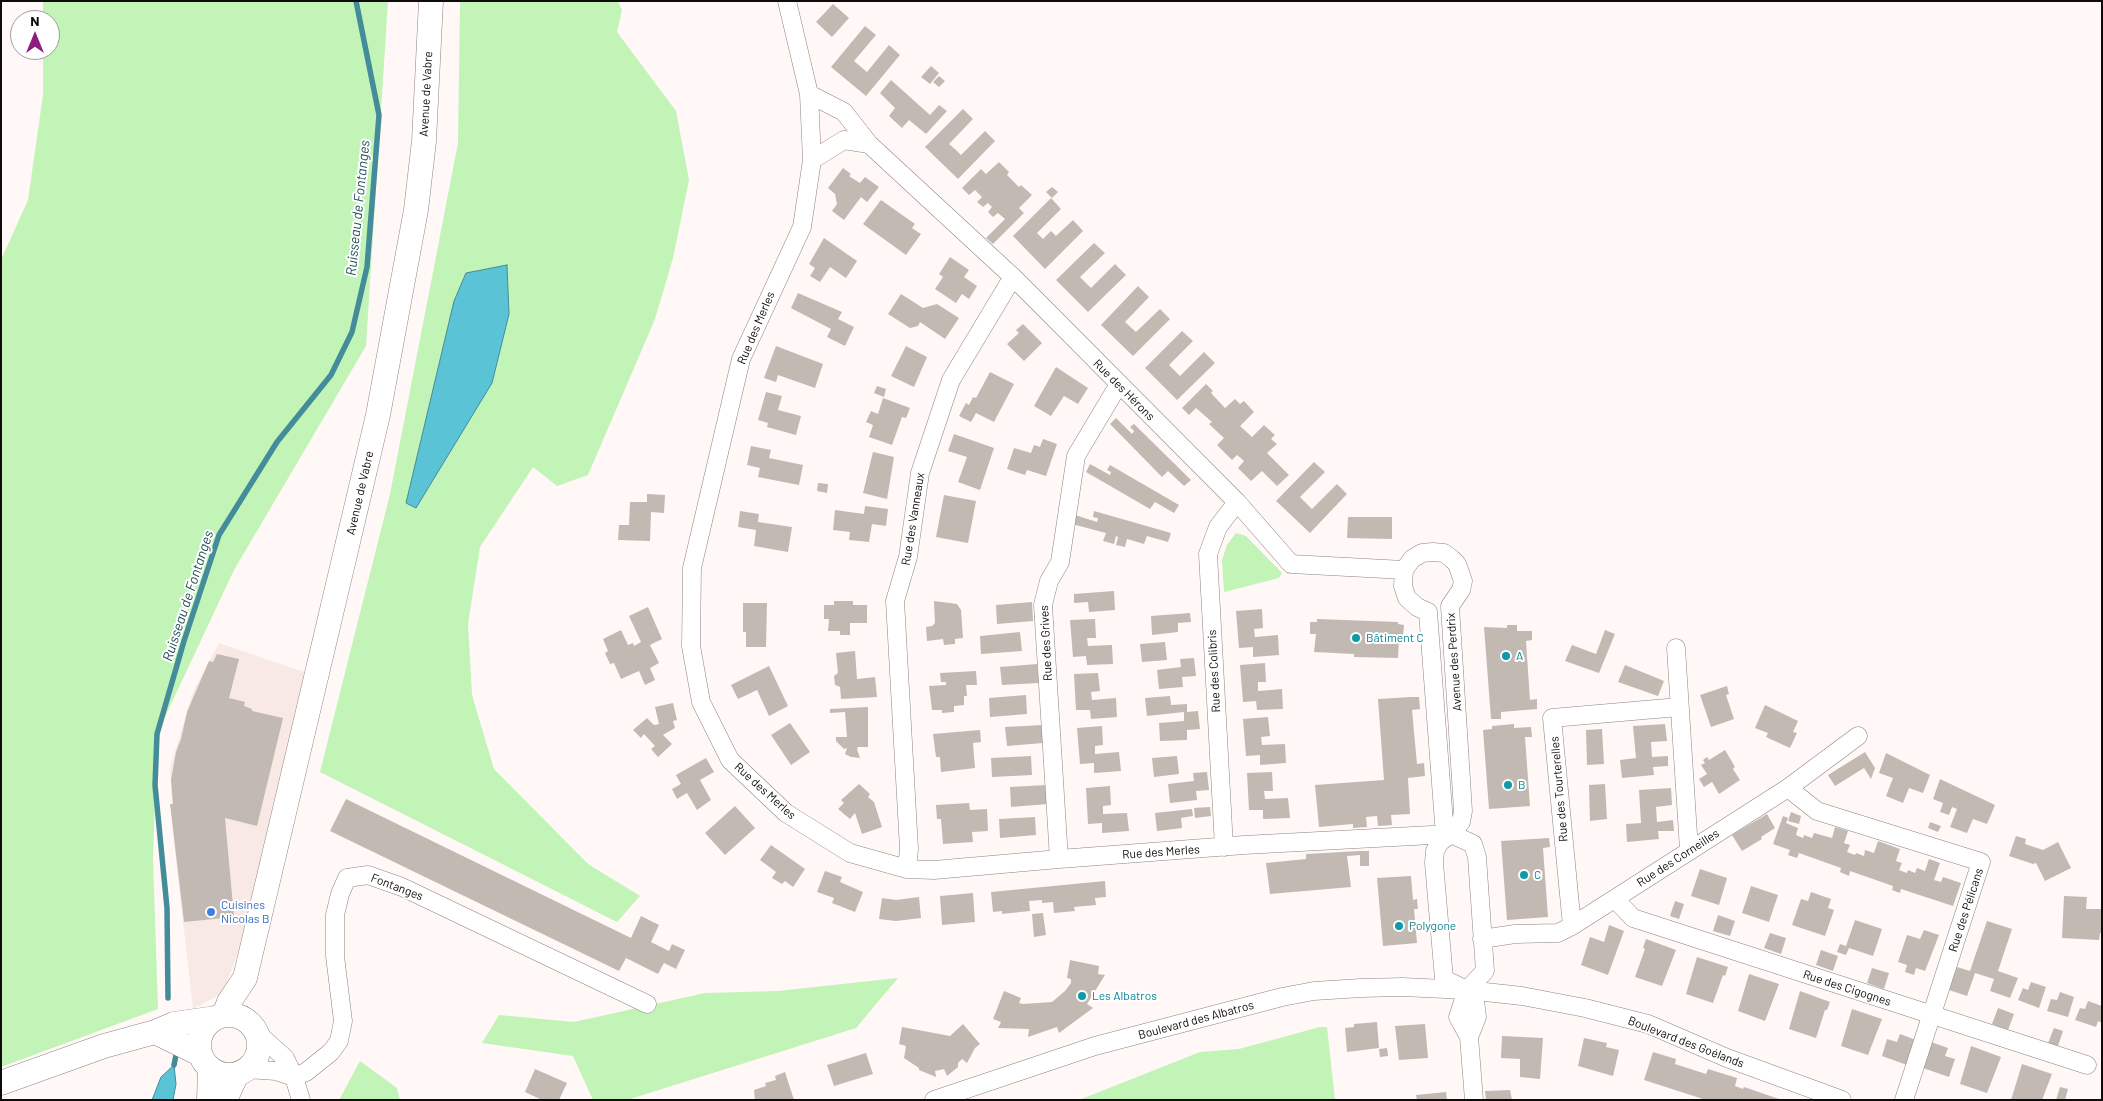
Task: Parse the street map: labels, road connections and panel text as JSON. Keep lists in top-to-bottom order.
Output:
{
  "streets": {
    "main road": ["Avenue de Vabre"],
    "street": [
      "Rue des Merles",
      "Rue des Hérons",
      "Rue des Vanneaux",
      "Rue des Grives",
      "Avenue des Perdrix",
      "Rue des Colibris",
      "Rue des Tourterelles",
      "Rue des Corneilles",
      "Fontanges",
      "Rue des Pélicans",
      "Rue des Cigognes",
      "Boulevard des Albatros",
      "Boulevard des Goélands"
    ]
  },
  "crossings": [
    ["Rue des Merles", "Rue des Vanneaux"],
    ["Rue des Merles", "Rue des Grives"],
    ["Rue des Merles", "Avenue des Perdrix"],
    ["Rue des Merles", "Rue des Colibris"],
    ["Rue des Hérons", "Rue des Vanneaux"],
    ["Rue des Hérons", "Rue des Grives"],
    ["Rue des Hérons", "Avenue des Perdrix"],
    ["Rue des Hérons", "Rue des Colibris"],
    ["Avenue des Perdrix", "Boulevard des Albatros"],
    ["Avenue des Perdrix", "Boulevard des Goélands"],
    ["Rue des Tourterelles", "Rue des Corneilles"],
    ["Rue des Corneilles", "Rue des Pélicans"],
    ["Rue des Corneilles", "Rue des Cigognes"],
    ["Rue des Pélicans", "Rue des Cigognes"],
    ["Boulevard des Albatros", "Boulevard des Goélands"]
  ],
  "water": ["Ruisseau de Fontanges"],
  "places": [
    "Bâtiment C",
    "A",
    "B",
    "C",
    "Cuisines Nicolas B",
    "Polygone",
    "Les Albatros"
  ],
  "north": "top"
}
